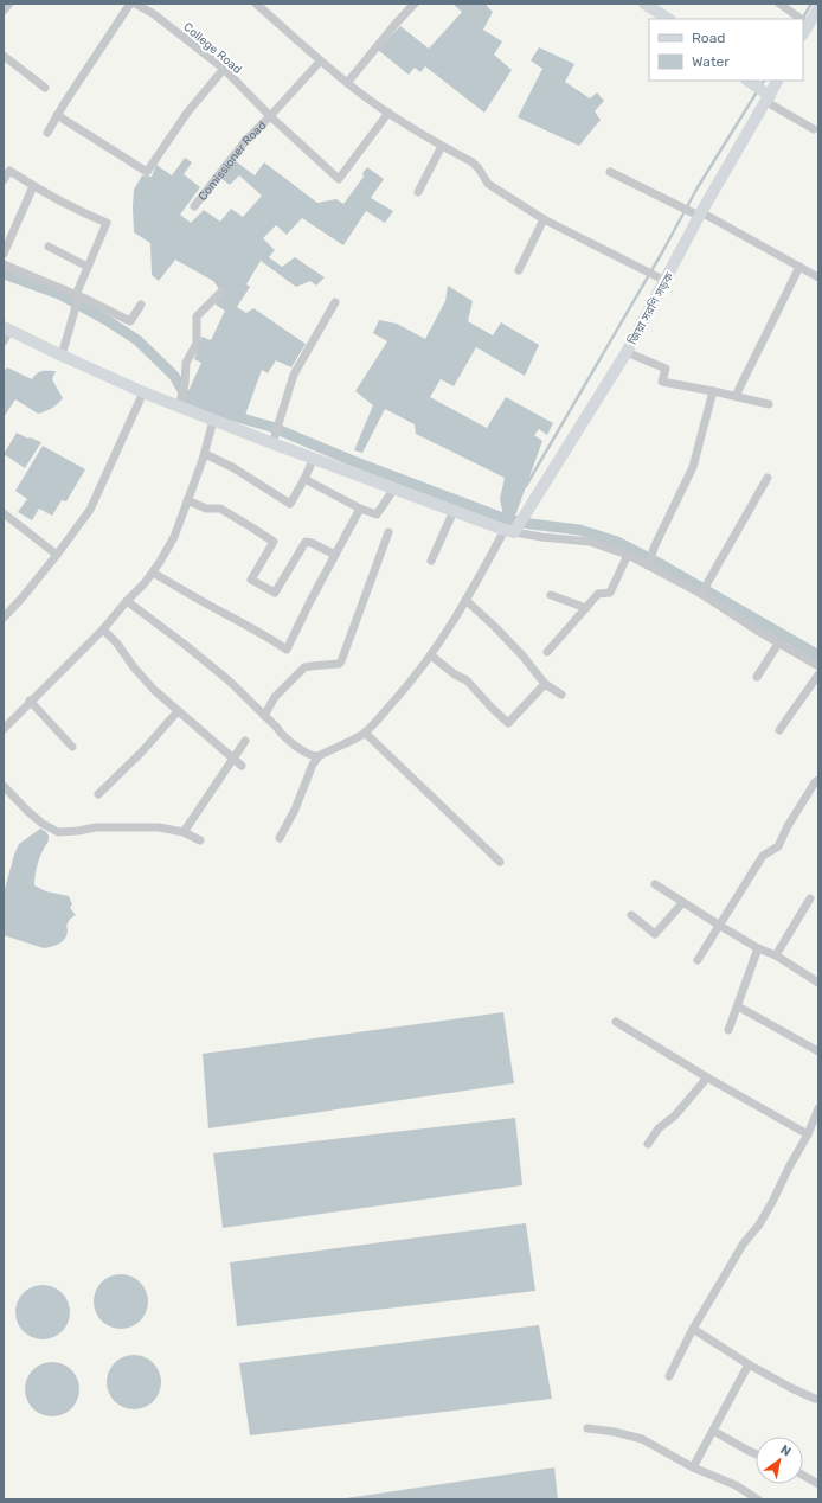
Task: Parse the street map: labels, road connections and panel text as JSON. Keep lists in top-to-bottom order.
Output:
{
  "streets": {
    "main road": ["জিয়া সরণি সড়ক"],
    "street": ["College Road", "Comissioner Road"]
  },
  "crossings": [
    ["College Road", "Comissioner Road"]
  ],
  "legend": ["Road", "Water"],
  "north": "top right"
}
